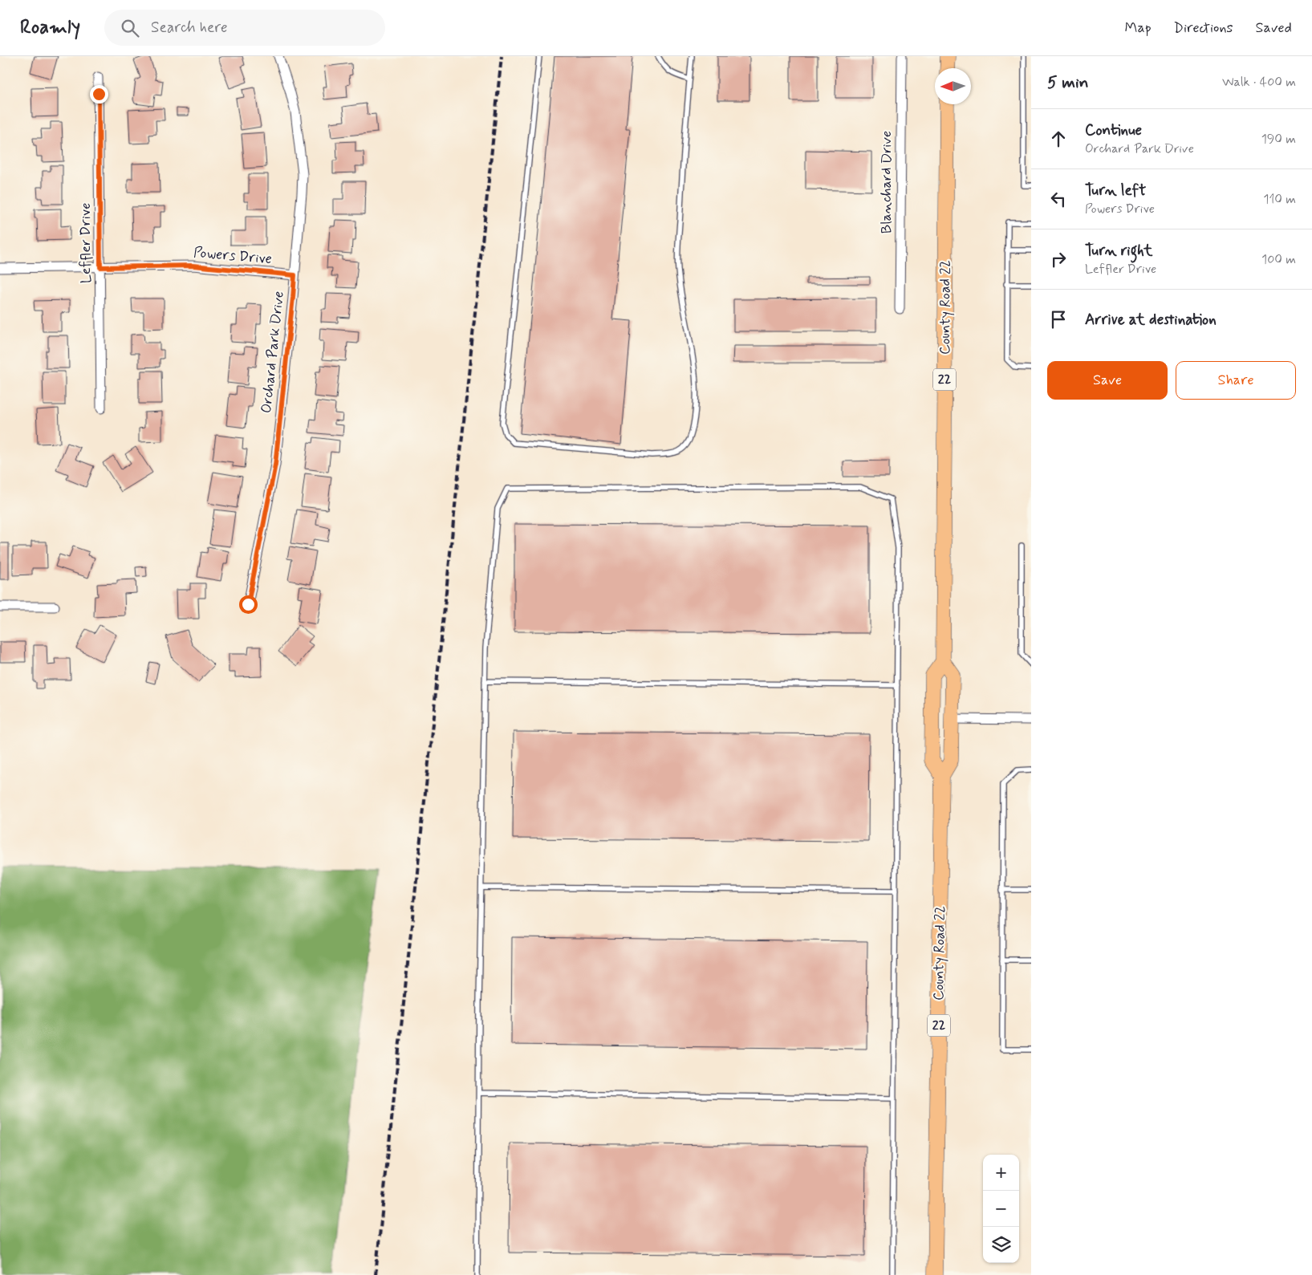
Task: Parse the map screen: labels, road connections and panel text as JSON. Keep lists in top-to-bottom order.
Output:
{
  "streets": {
    "main road": ["County Road 22", "22"],
    "street": [
      "Blanchard Drive",
      "Leffler Drive",
      "Powers Drive",
      "Orchard Park Drive"
    ]
  },
  "crossings": [
    ["Leffler Drive", "Powers Drive"],
    ["Powers Drive", "Orchard Park Drive"]
  ],
  "north": "left",
  "page": {
    "header": "Roamly",
    "search": "Search here",
    "nav": ["Map", "Directions", "Saved"],
    "heading": ["5 min", "Walk · 400 m"],
    "list": [
      ["Continue", "Orchard Park Drive", "190 m"],
      ["Turn left", "Powers Drive", "110 m"],
      ["Turn right", "Leffler Drive", "100 m"],
      "Arrive at destination"
    ],
    "buttons": ["Save", "Share"],
    "map_buttons": ["+", "−"]
  }
}
